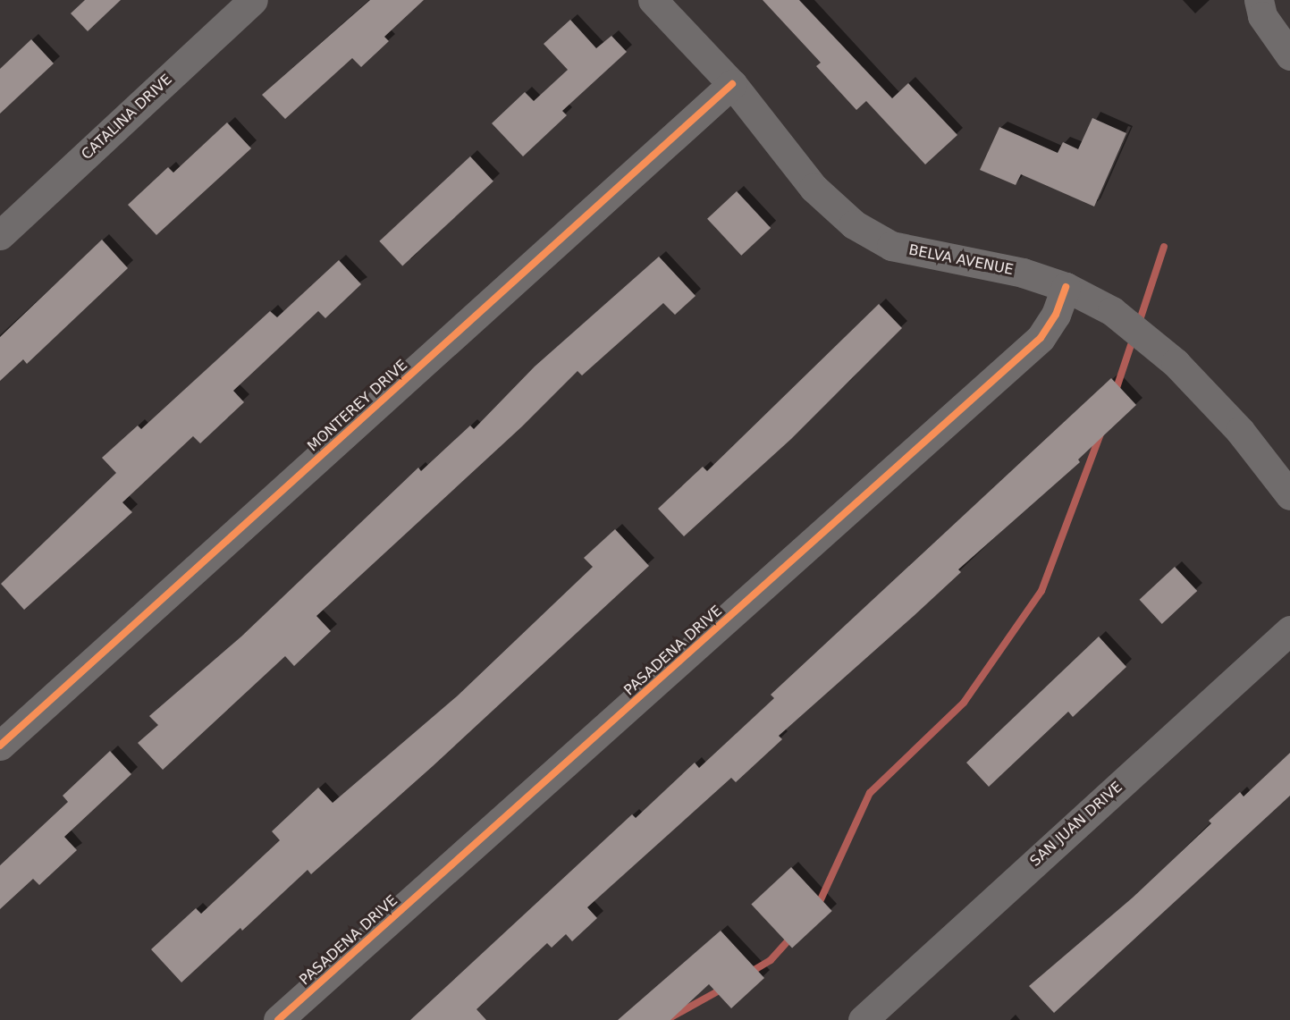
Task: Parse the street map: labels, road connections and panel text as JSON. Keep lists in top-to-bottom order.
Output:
{
  "streets": {
    "street": [
      "CATALINA DRIVE",
      "BELVA AVENUE",
      "MONTEREY DRIVE",
      "PASADENA DRIVE",
      "SAN JUAN DRIVE"
    ]
  },
  "crossings": [
    ["BELVA AVENUE", "MONTEREY DRIVE"],
    ["BELVA AVENUE", "PASADENA DRIVE"]
  ]
}
